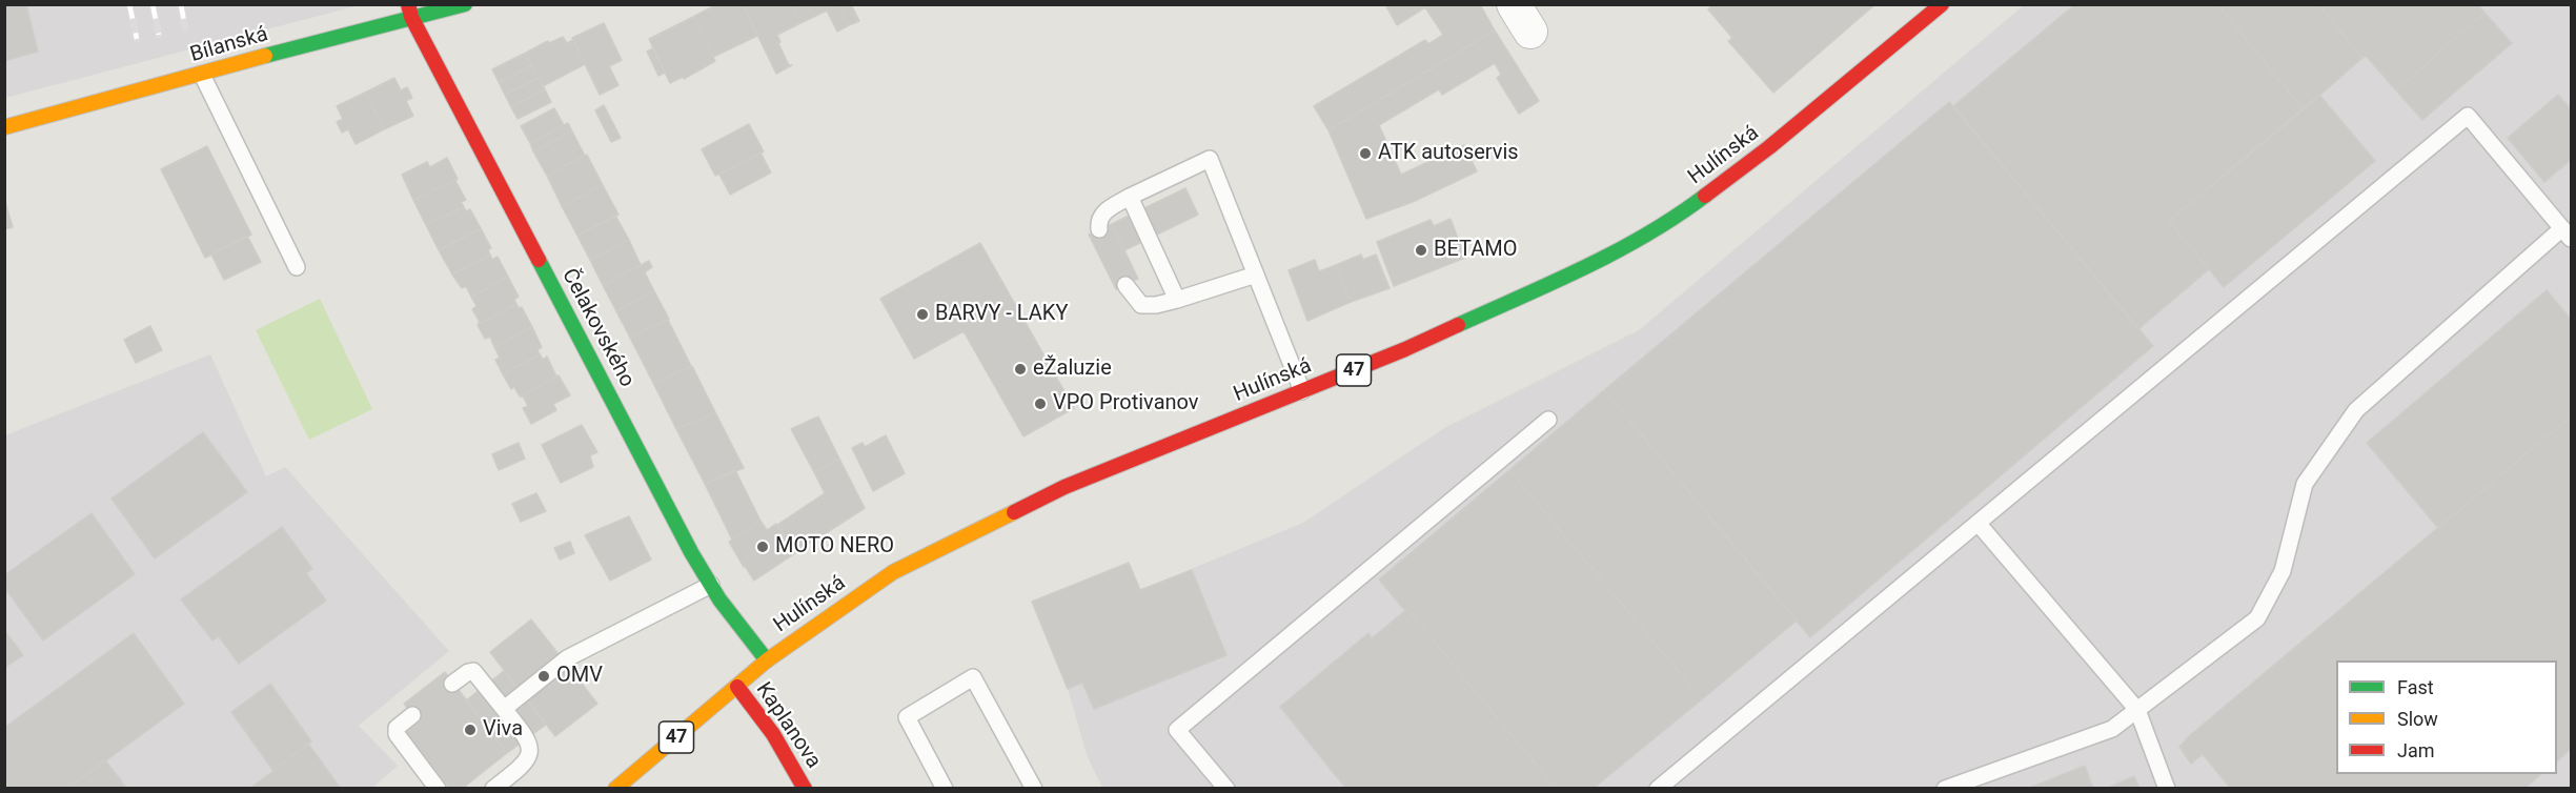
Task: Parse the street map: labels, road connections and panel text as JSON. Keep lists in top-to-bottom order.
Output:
{
  "streets": {
    "main road": [
      "Bílanská",
      "Hulínská",
      "Čelakovského",
      "47",
      "Kaplanova"
    ]
  },
  "crossings": [
    ["Bílanská", "Čelakovského"],
    ["Hulínská", "Čelakovského"],
    ["Hulínská", "Kaplanova"]
  ],
  "places": [
    "ATK autoservis",
    "BETAMO",
    "BARVY - LAKY",
    "eŽaluzie",
    "VPO Protivanov",
    "MOTO NERO",
    "OMV",
    "Viva"
  ],
  "legend": ["Fast", "Slow", "Jam"]
}
